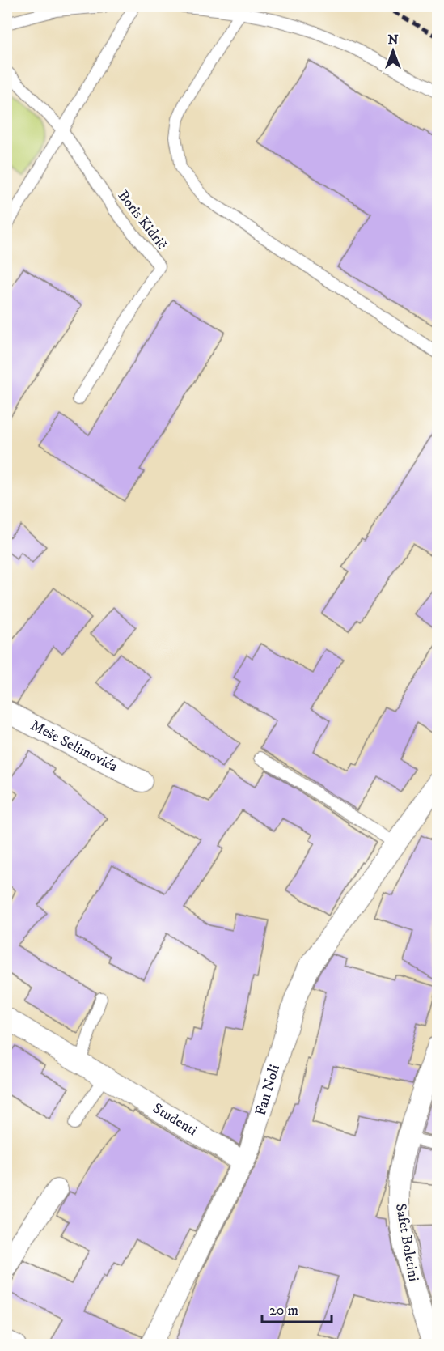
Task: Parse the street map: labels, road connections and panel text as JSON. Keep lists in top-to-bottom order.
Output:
{
  "streets": {
    "street": [
      "Meše Selimovića",
      "Fan Noli",
      "Studenti",
      "Safet Boletini"
    ],
    "lane": ["Boris Kidrič"]
  },
  "crossings": [
    ["Fan Noli", "Studenti"]
  ],
  "scale_bar": "20 m",
  "north": "top"
}
